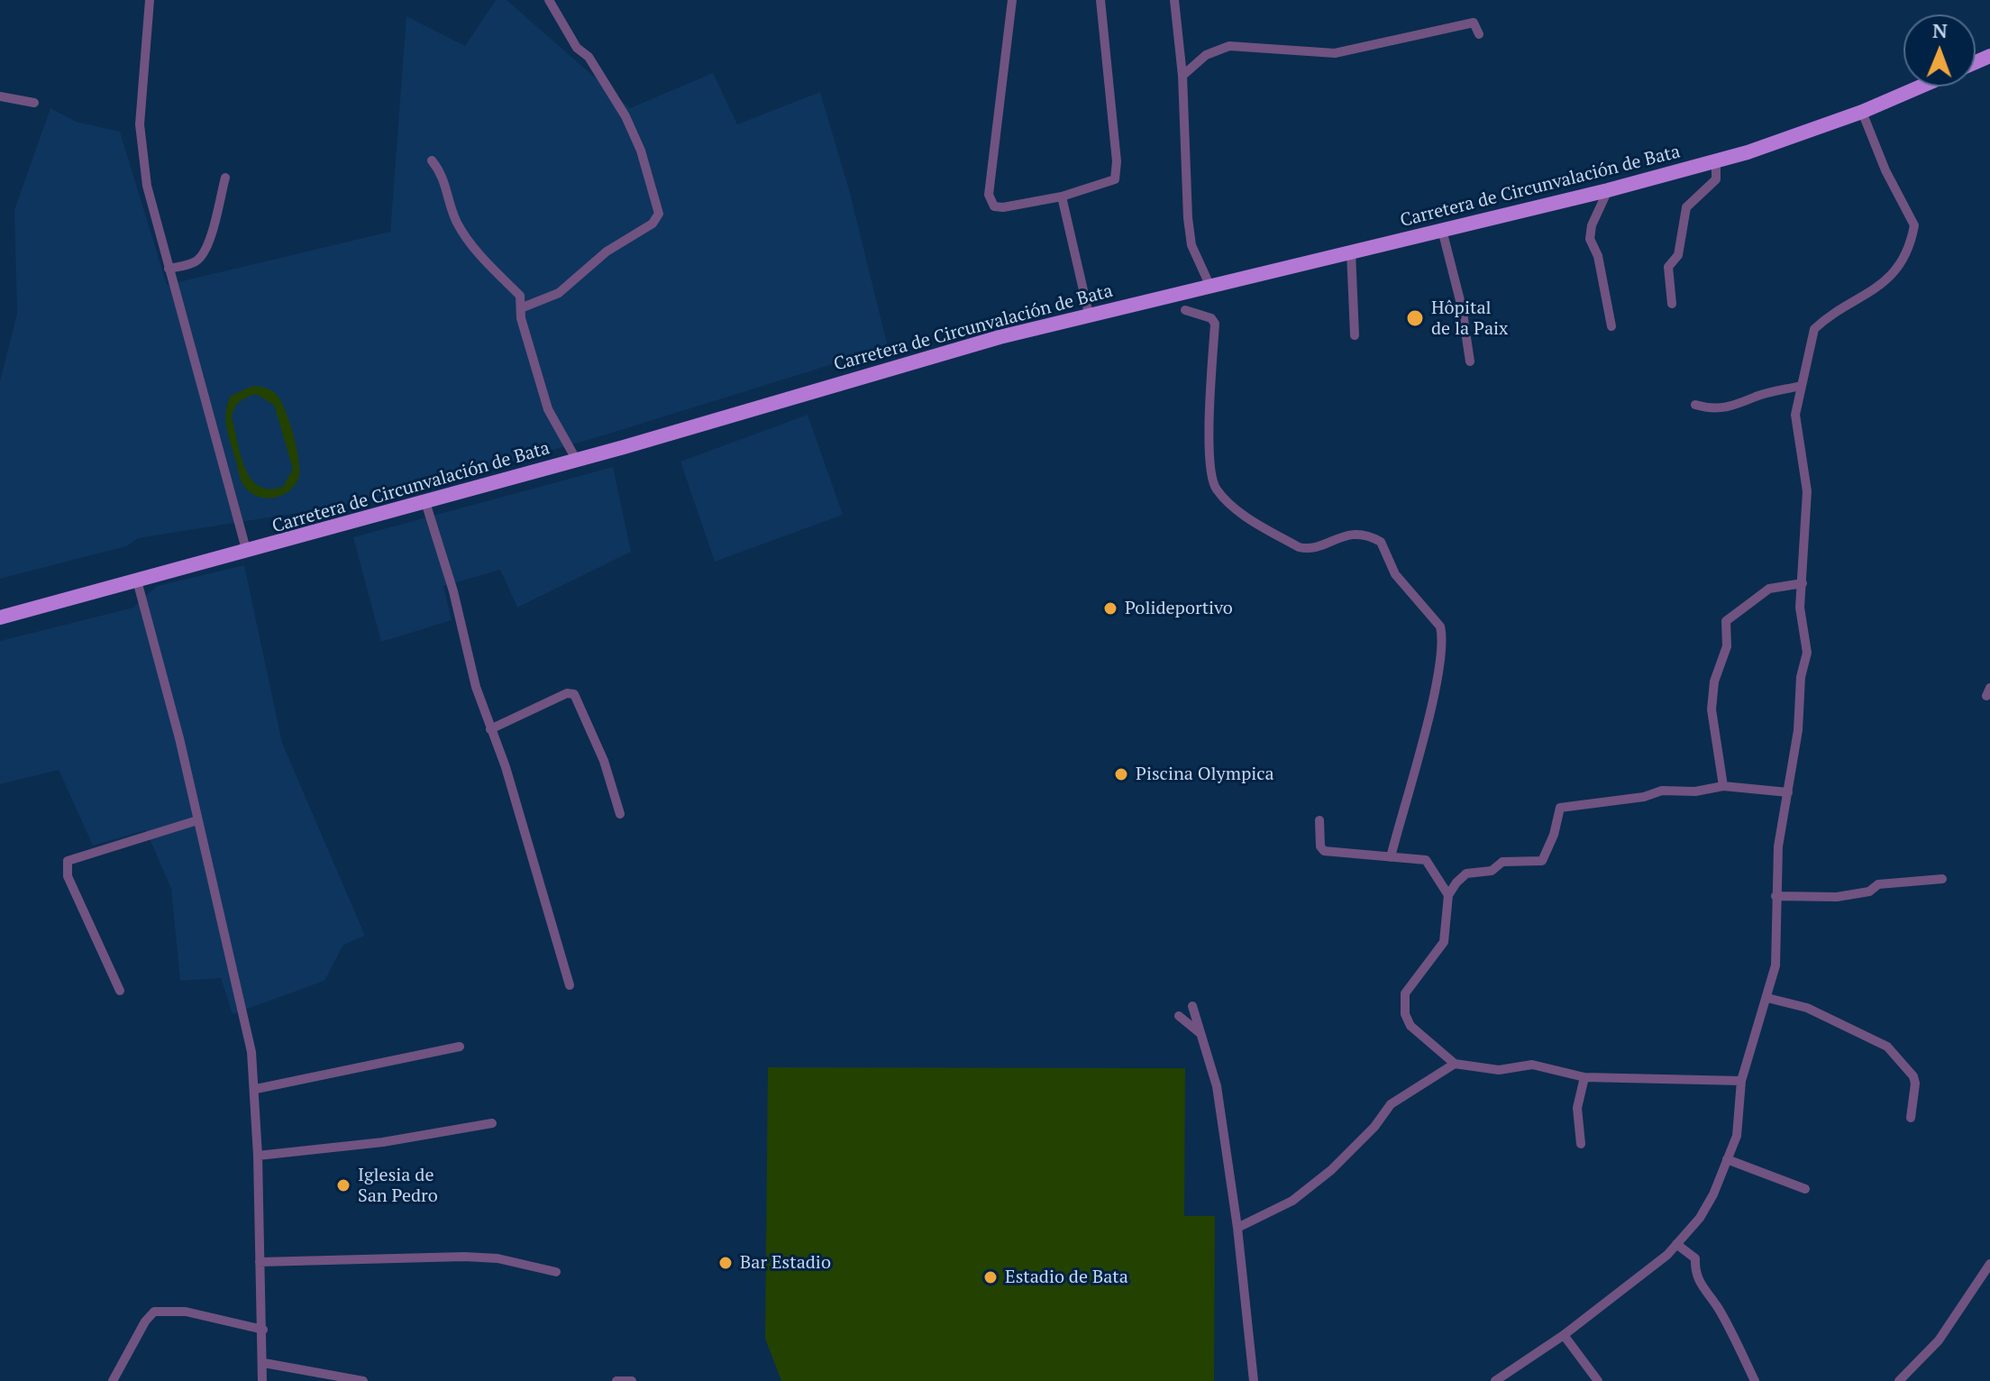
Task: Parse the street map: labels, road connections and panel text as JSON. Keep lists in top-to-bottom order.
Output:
{
  "streets": {
    "main road": ["Carretera de Circunvalación de Bata"]
  },
  "places": [
    "Hôpital de la Paix",
    "Polideportivo",
    "Piscina Olympica",
    "Iglesia de San Pedro",
    "Bar Estadio",
    "Estadio de Bata"
  ],
  "north": "top"
}
